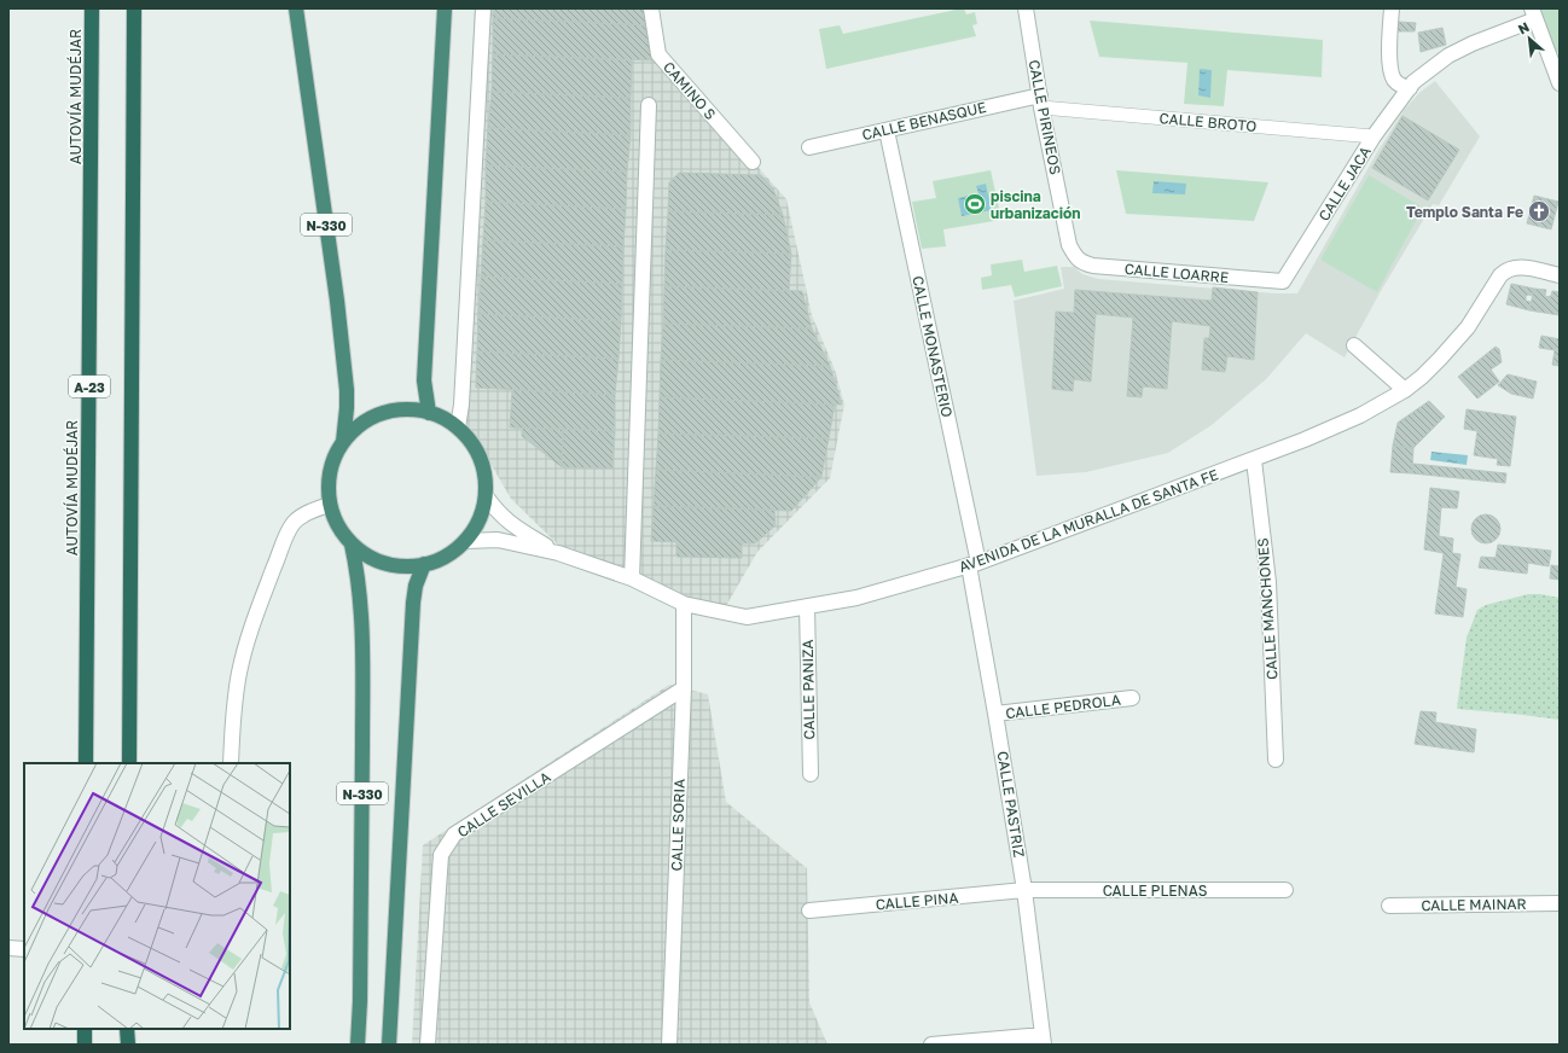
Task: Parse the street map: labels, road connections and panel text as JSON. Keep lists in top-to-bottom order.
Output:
{
  "streets": {
    "highway": ["AUTOVÍA MUDÉJAR", "N-330", "A-23"],
    "street": [
      "CAMINO S",
      "CALLE PIRINEOS",
      "CALLE BENASQUE",
      "CALLE BROTO",
      "CALLE JACA",
      "CALLE LOARRE",
      "CALLE MONASTERIO",
      "AVENIDA DE LA MURALLA DE SANTA FE",
      "CALLE MANCHONES",
      "CALLE PANIZA",
      "CALLE PEDROLA",
      "CALLE SEVILLA",
      "CALLE PASTRIZ",
      "CALLE SORIA",
      "CALLE PLENAS",
      "CALLE PINA",
      "CALLE MAINAR"
    ]
  },
  "crossings": [
    ["CALLE PIRINEOS", "CALLE BENASQUE"],
    ["CALLE PIRINEOS", "CALLE BROTO"],
    ["CALLE PIRINEOS", "CALLE LOARRE"],
    ["CALLE BENASQUE", "CALLE BROTO"],
    ["CALLE BENASQUE", "CALLE MONASTERIO"],
    ["CALLE BROTO", "CALLE JACA"],
    ["CALLE JACA", "CALLE LOARRE"],
    ["N-330", "AVENIDA DE LA MURALLA DE SANTA FE"],
    ["CALLE MONASTERIO", "AVENIDA DE LA MURALLA DE SANTA FE"],
    ["CALLE MONASTERIO", "CALLE PASTRIZ"],
    ["AVENIDA DE LA MURALLA DE SANTA FE", "CALLE MANCHONES"],
    ["AVENIDA DE LA MURALLA DE SANTA FE", "CALLE PANIZA"],
    ["AVENIDA DE LA MURALLA DE SANTA FE", "CALLE PASTRIZ"],
    ["AVENIDA DE LA MURALLA DE SANTA FE", "CALLE SORIA"],
    ["CALLE PEDROLA", "CALLE PASTRIZ"],
    ["CALLE SEVILLA", "CALLE SORIA"],
    ["CALLE PASTRIZ", "CALLE PLENAS"],
    ["CALLE PASTRIZ", "CALLE PINA"],
    ["CALLE PLENAS", "CALLE PINA"]
  ],
  "places": {
    "sports": ["piscina urbanización"],
    "church": ["Templo Santa Fe"]
  },
  "north": "top left"
}
